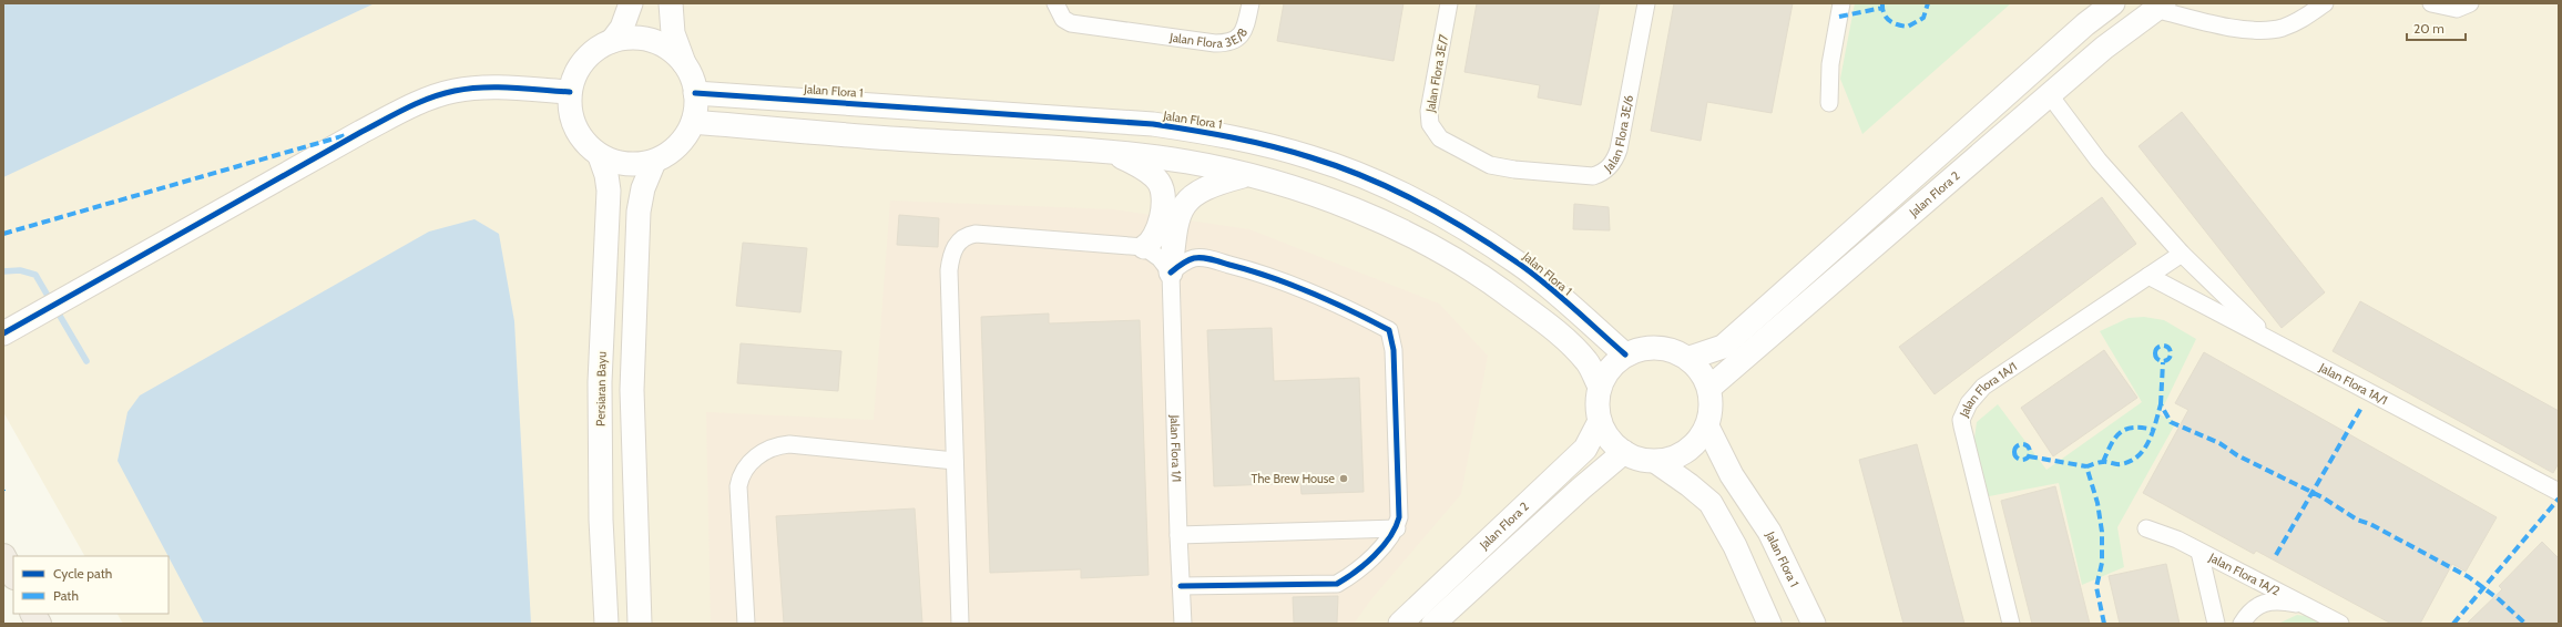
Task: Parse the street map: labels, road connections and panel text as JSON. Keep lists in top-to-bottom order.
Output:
{
  "streets": {
    "street": [
      "Jalan Flora 3E/8",
      "Jalan Flora 3E/7",
      "Jalan Flora 1",
      "Jalan Flora 3E/6",
      "Jalan Flora 2",
      "Jalan Flora 1A/1",
      "Persiaran Bayu",
      "Jalan Flora 1/1",
      "Jalan Flora 1A/2"
    ]
  },
  "crossings": [
    ["Jalan Flora 3E/7", "Jalan Flora 3E/6"],
    ["Jalan Flora 1", "Jalan Flora 2"],
    ["Jalan Flora 1", "Persiaran Bayu"]
  ],
  "places": ["The Brew House"],
  "legend": ["Cycle path", "Path"],
  "scale_bar": "20 m"
}
